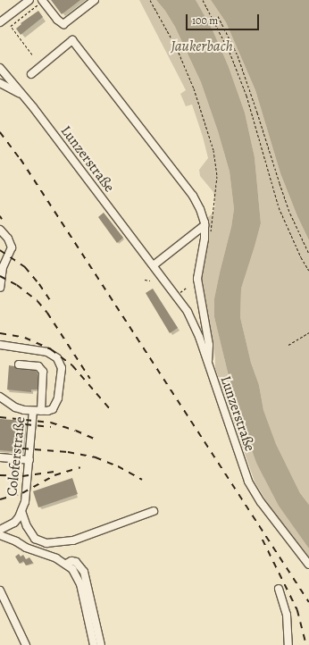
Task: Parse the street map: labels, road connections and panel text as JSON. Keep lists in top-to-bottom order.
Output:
{
  "streets": {
    "street": ["Lunzerstraße", "Coloferstraße"]
  },
  "water": ["Jaukerbach"],
  "scale_bar": "100 m"
}
